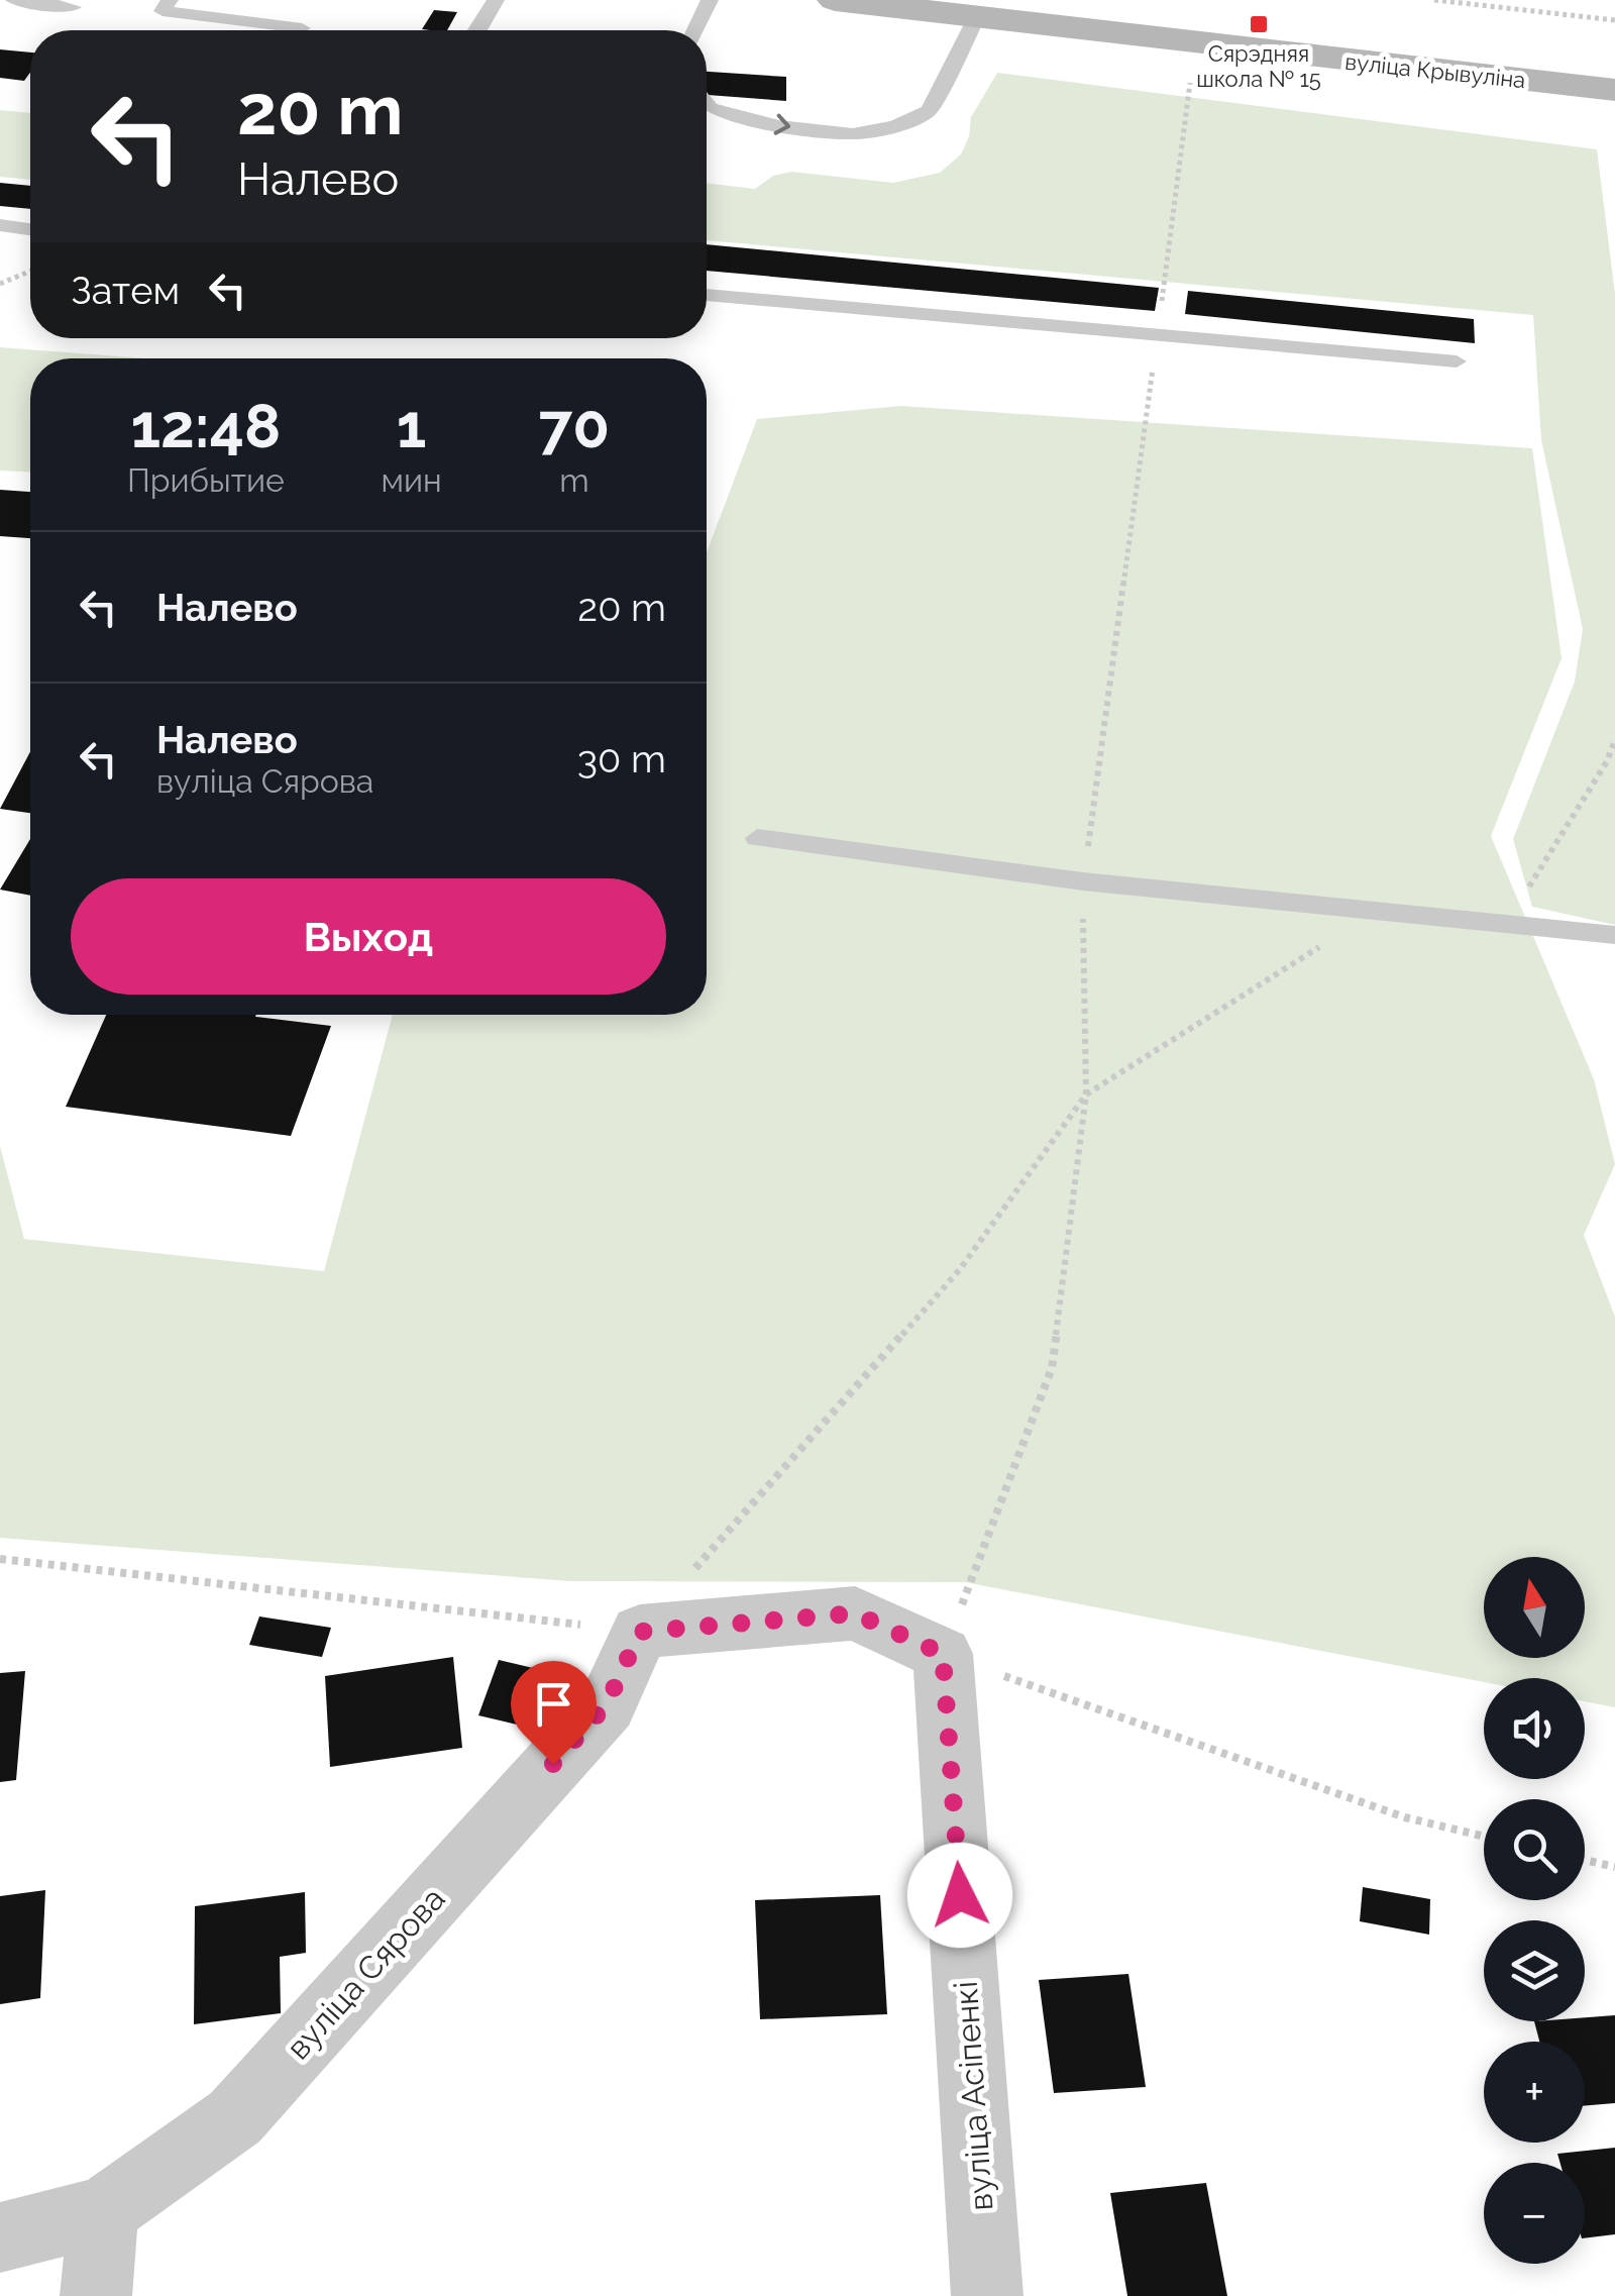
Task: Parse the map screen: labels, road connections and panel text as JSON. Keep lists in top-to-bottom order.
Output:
{
  "streets": {
    "main road": ["вуліца Крывуліна"],
    "street": ["вуліца Сярова", "вуліца Асіпенкі"]
  },
  "places": {
    "transit": ["Сярэдняя школа № 15"]
  },
  "north": "top",
  "page": {
    "turn": ["20 m", "Налево"],
    "then": "Затем",
    "eta": [
      "12:48",
      "Прибытие",
      "1",
      "мин",
      "70",
      "m"
    ],
    "list": [
      {
        "name": "Налево",
        "value": "20 m"
      },
      {
        "name": "Налево",
        "note": "вуліца Сярова",
        "value": "30 m"
      }
    ],
    "buttons": "Выход",
    "map_buttons": ["+", "−"]
  }
}
